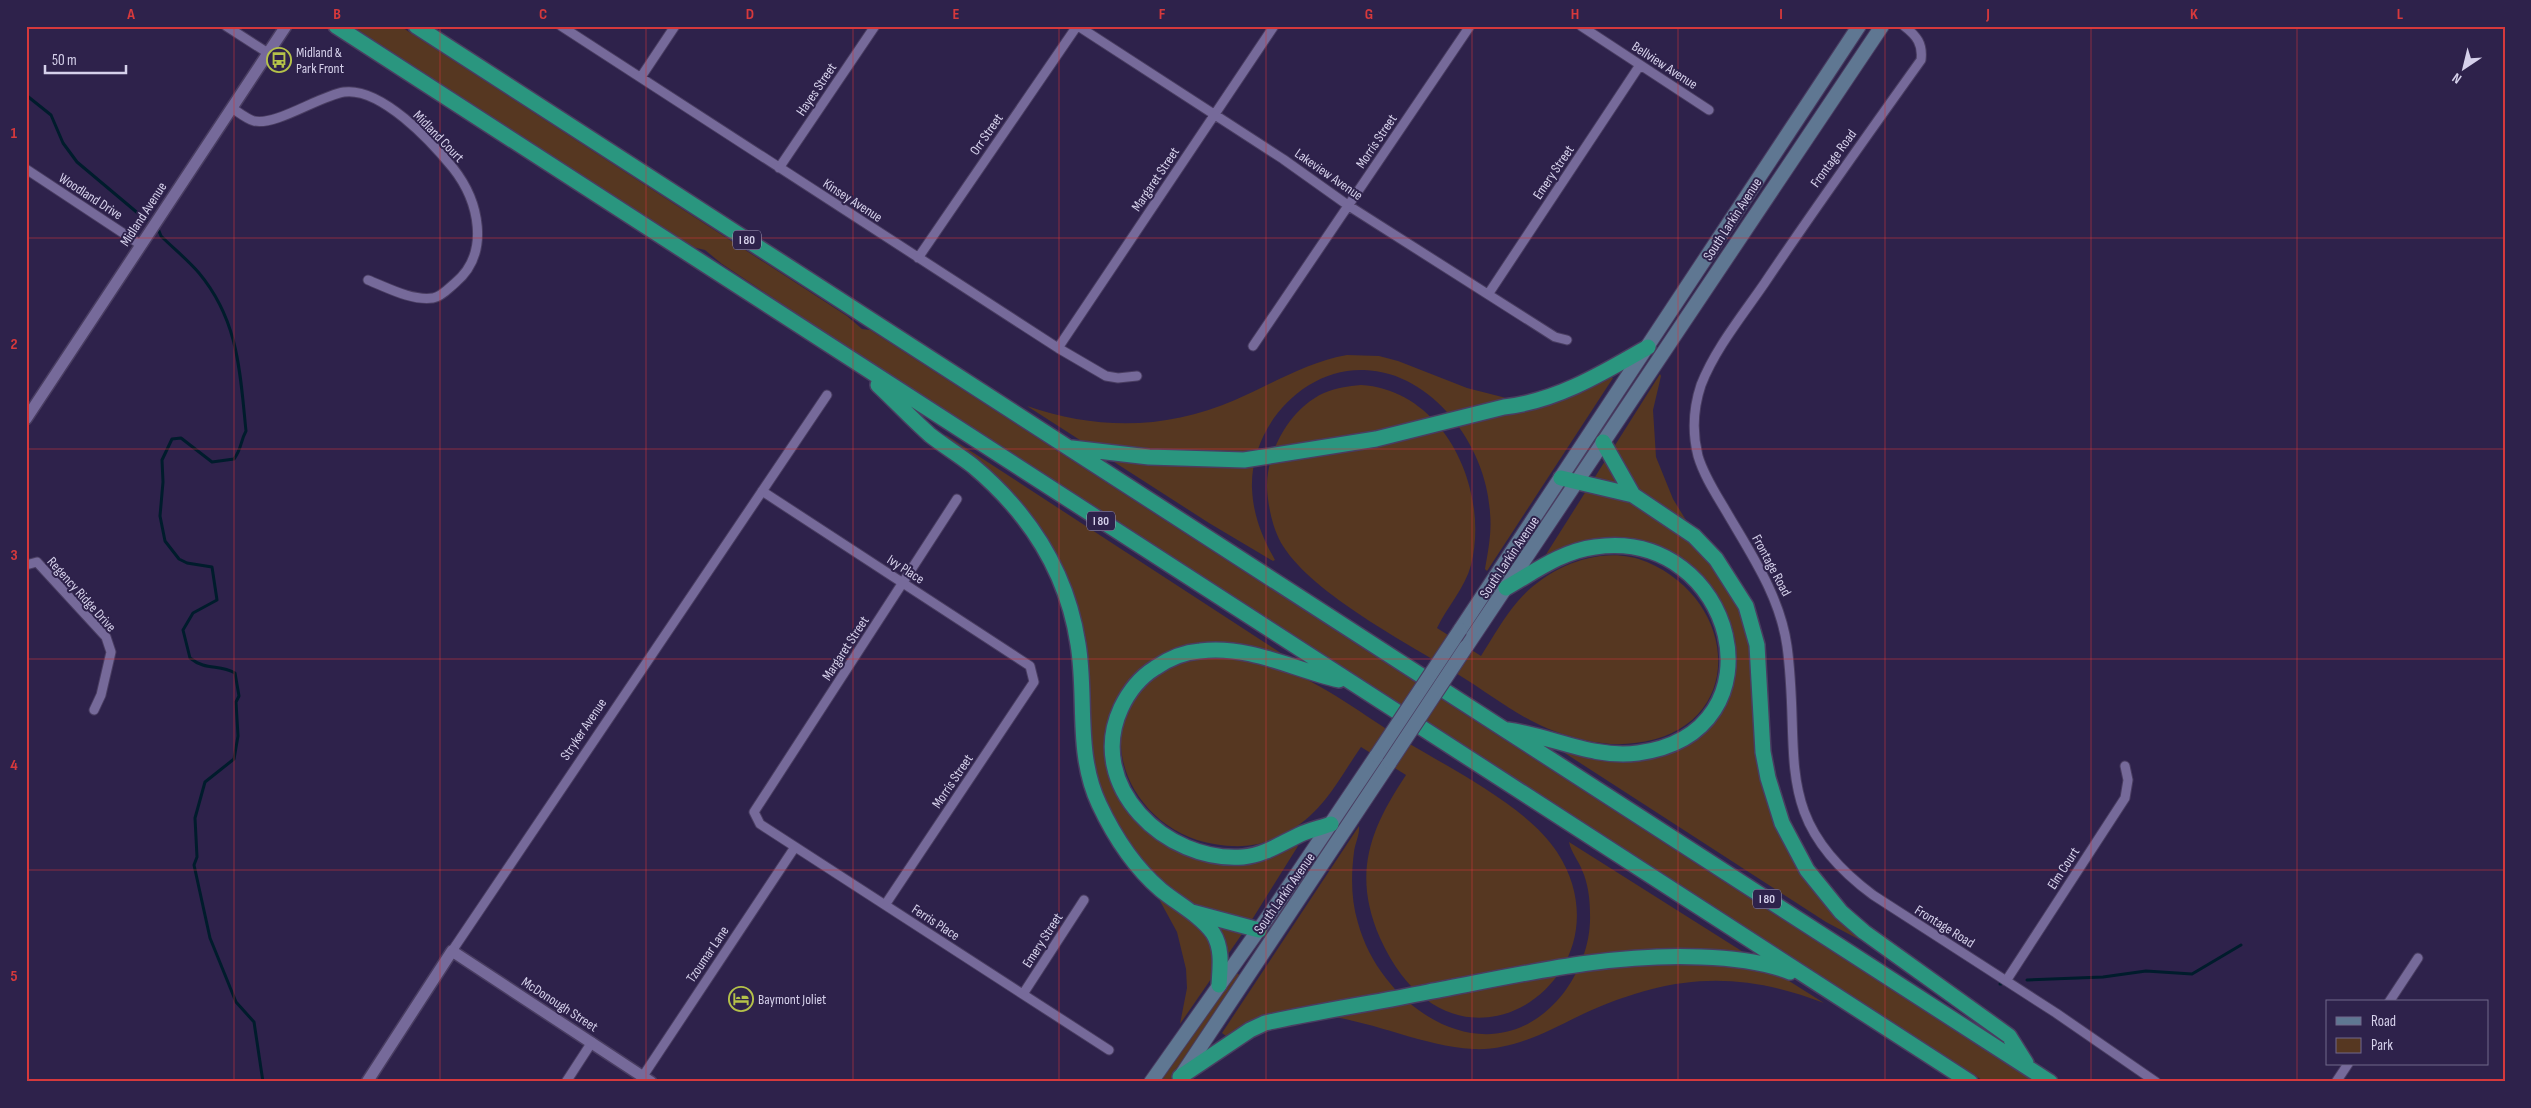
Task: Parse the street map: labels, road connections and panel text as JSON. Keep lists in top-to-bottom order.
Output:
{
  "streets": {
    "highway": ["I 80"],
    "main road": ["South Larkin Avenue"],
    "street": [
      "Bellview Avenue",
      "Hayes Street",
      "Orr Street",
      "Midland Court",
      "Morris Street",
      "Frontage Road",
      "Emery Street",
      "Lakeview Avenue",
      "Margaret Street",
      "Woodland Drive",
      "Kinsey Avenue",
      "Midland Avenue",
      "Ivy Place",
      "Regency Ridge Drive",
      "Stryker Avenue",
      "Elm Court",
      "Ferris Place",
      "Tzoumar Lane",
      "McDonough Street"
    ]
  },
  "crossings": [
    ["Bellview Avenue", "Emery Street"],
    ["Hayes Street", "Kinsey Avenue"],
    ["Orr Street", "Lakeview Avenue"],
    ["Orr Street", "Kinsey Avenue"],
    ["Midland Court", "Midland Avenue"],
    ["Morris Street", "Lakeview Avenue"],
    ["Morris Street", "Ivy Place"],
    ["Morris Street", "Ferris Place"],
    ["Frontage Road", "Elm Court"],
    ["Emery Street", "Lakeview Avenue"],
    ["Emery Street", "Ferris Place"],
    ["Lakeview Avenue", "Margaret Street"],
    ["Margaret Street", "Kinsey Avenue"],
    ["Margaret Street", "Ivy Place"],
    ["Margaret Street", "Ferris Place"],
    ["Woodland Drive", "Midland Avenue"],
    ["Ivy Place", "Stryker Avenue"],
    ["Stryker Avenue", "McDonough Street"],
    ["Ferris Place", "Tzoumar Lane"],
    ["Tzoumar Lane", "McDonough Street"]
  ],
  "places": {
    "bus stop": ["Midland & Park Front"],
    "hotel": ["Baymont Joliet"]
  },
  "legend": ["Road", "Park"],
  "scale_bar": "50 m",
  "north": "bottom left",
  "grid": {
    "columns": [
      "A",
      "B",
      "C",
      "D",
      "E",
      "F",
      "G",
      "H",
      "I",
      "J",
      "K",
      "L"
    ],
    "rows": [
      "1",
      "2",
      "3",
      "4",
      "5"
    ]
  }
}
